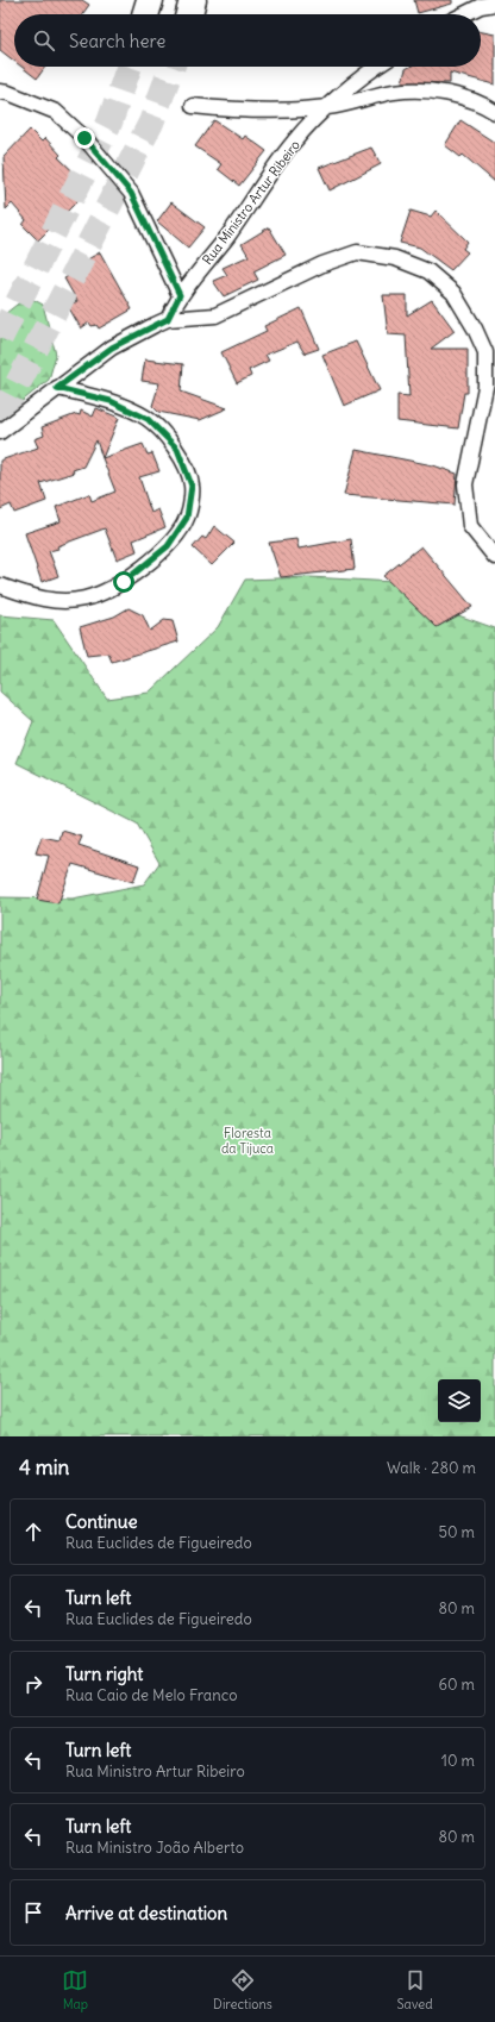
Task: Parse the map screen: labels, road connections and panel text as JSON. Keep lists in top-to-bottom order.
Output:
{
  "streets": {
    "street": ["Rua Ministro Artur Ribeiro"]
  },
  "parks": ["Floresta da Tijuca"],
  "page": {
    "search": "Search here",
    "heading": ["4 min", "Walk · 280 m"],
    "list": [
      ["Continue", "Rua Euclides de Figueiredo", "50 m"],
      ["Turn left", "Rua Euclides de Figueiredo", "80 m"],
      ["Turn right", "Rua Caio de Melo Franco", "60 m"],
      ["Turn left", "Rua Ministro Artur Ribeiro", "10 m"],
      ["Turn left", "Rua Ministro João Alberto", "80 m"],
      "Arrive at destination"
    ],
    "nav": ["Map", "Directions", "Saved"]
  }
}
